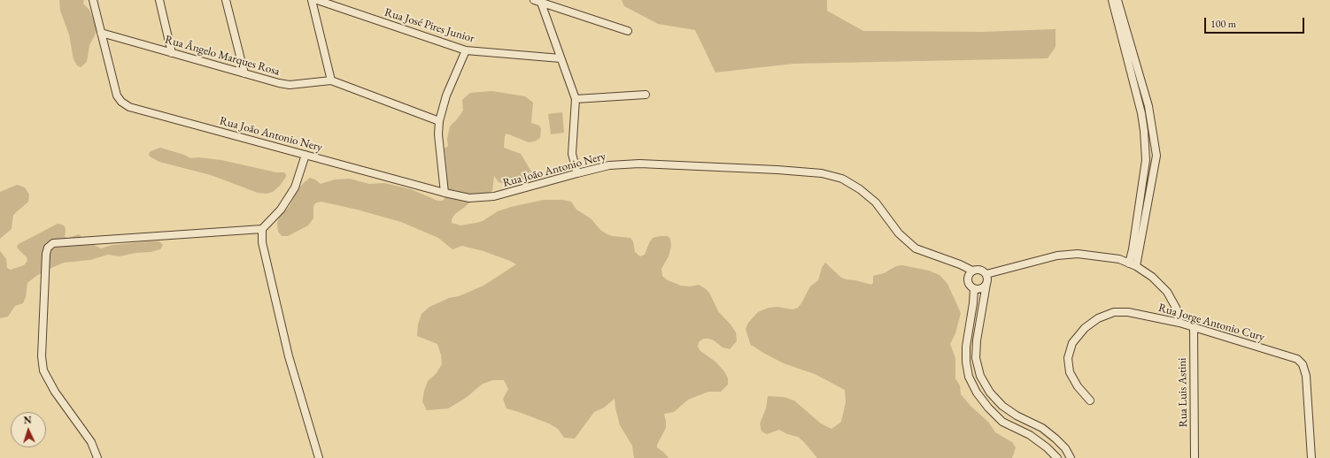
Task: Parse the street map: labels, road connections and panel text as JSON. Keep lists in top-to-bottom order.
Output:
{
  "streets": {
    "street": [
      "Rua José Pires Junior",
      "Rua Ângelo Marques Rosa",
      "Rua João Antonio Nery",
      "Rua Jorge Antonio Cury",
      "Rua Luis Astini"
    ]
  },
  "crossings": [
    ["Rua Ângelo Marques Rosa", "Rua João Antonio Nery"],
    ["Rua Jorge Antonio Cury", "Rua Luis Astini"]
  ],
  "scale_bar": "100 m",
  "north": "top"
}
